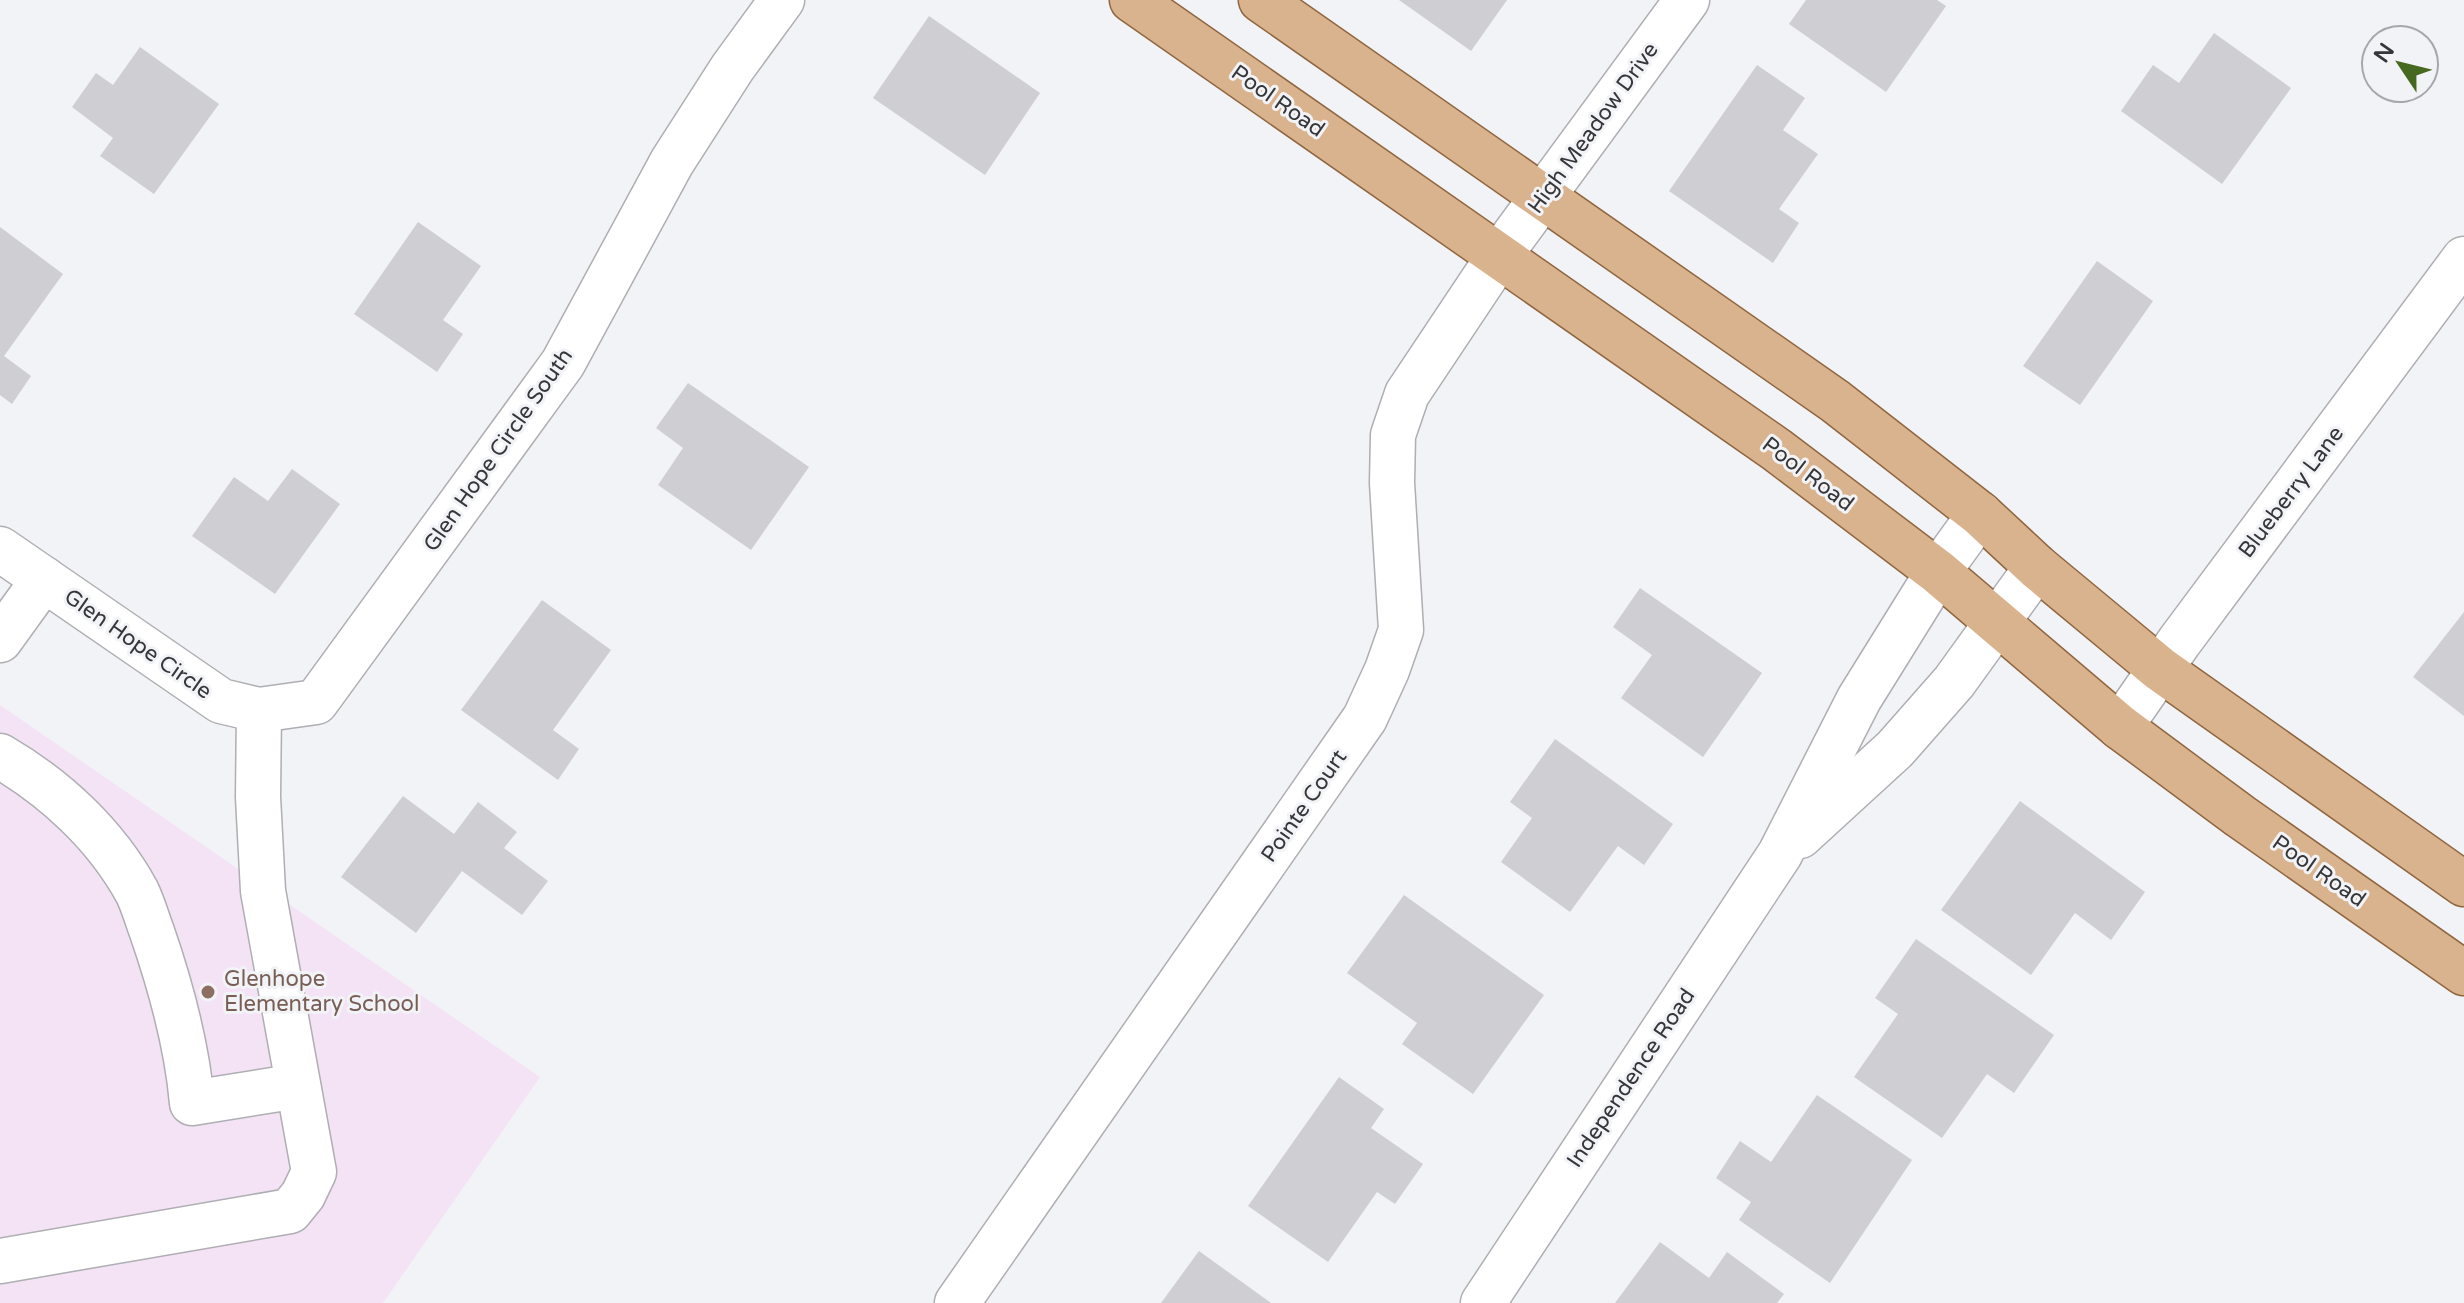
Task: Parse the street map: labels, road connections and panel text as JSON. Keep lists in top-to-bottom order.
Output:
{
  "streets": {
    "main road": ["Pool Road"],
    "street": [
      "High Meadow Drive",
      "Glen Hope Circle South",
      "Blueberry Lane",
      "Glen Hope Circle",
      "Pointe Court",
      "Independence Road"
    ]
  },
  "crossings": [
    ["Pool Road", "High Meadow Drive"],
    ["Pool Road", "Blueberry Lane"],
    ["Pool Road", "Pointe Court"],
    ["Pool Road", "Independence Road"],
    ["High Meadow Drive", "Pointe Court"],
    ["Glen Hope Circle South", "Glen Hope Circle"]
  ],
  "places": ["Glenhope Elementary School"],
  "north": "top left"
}
